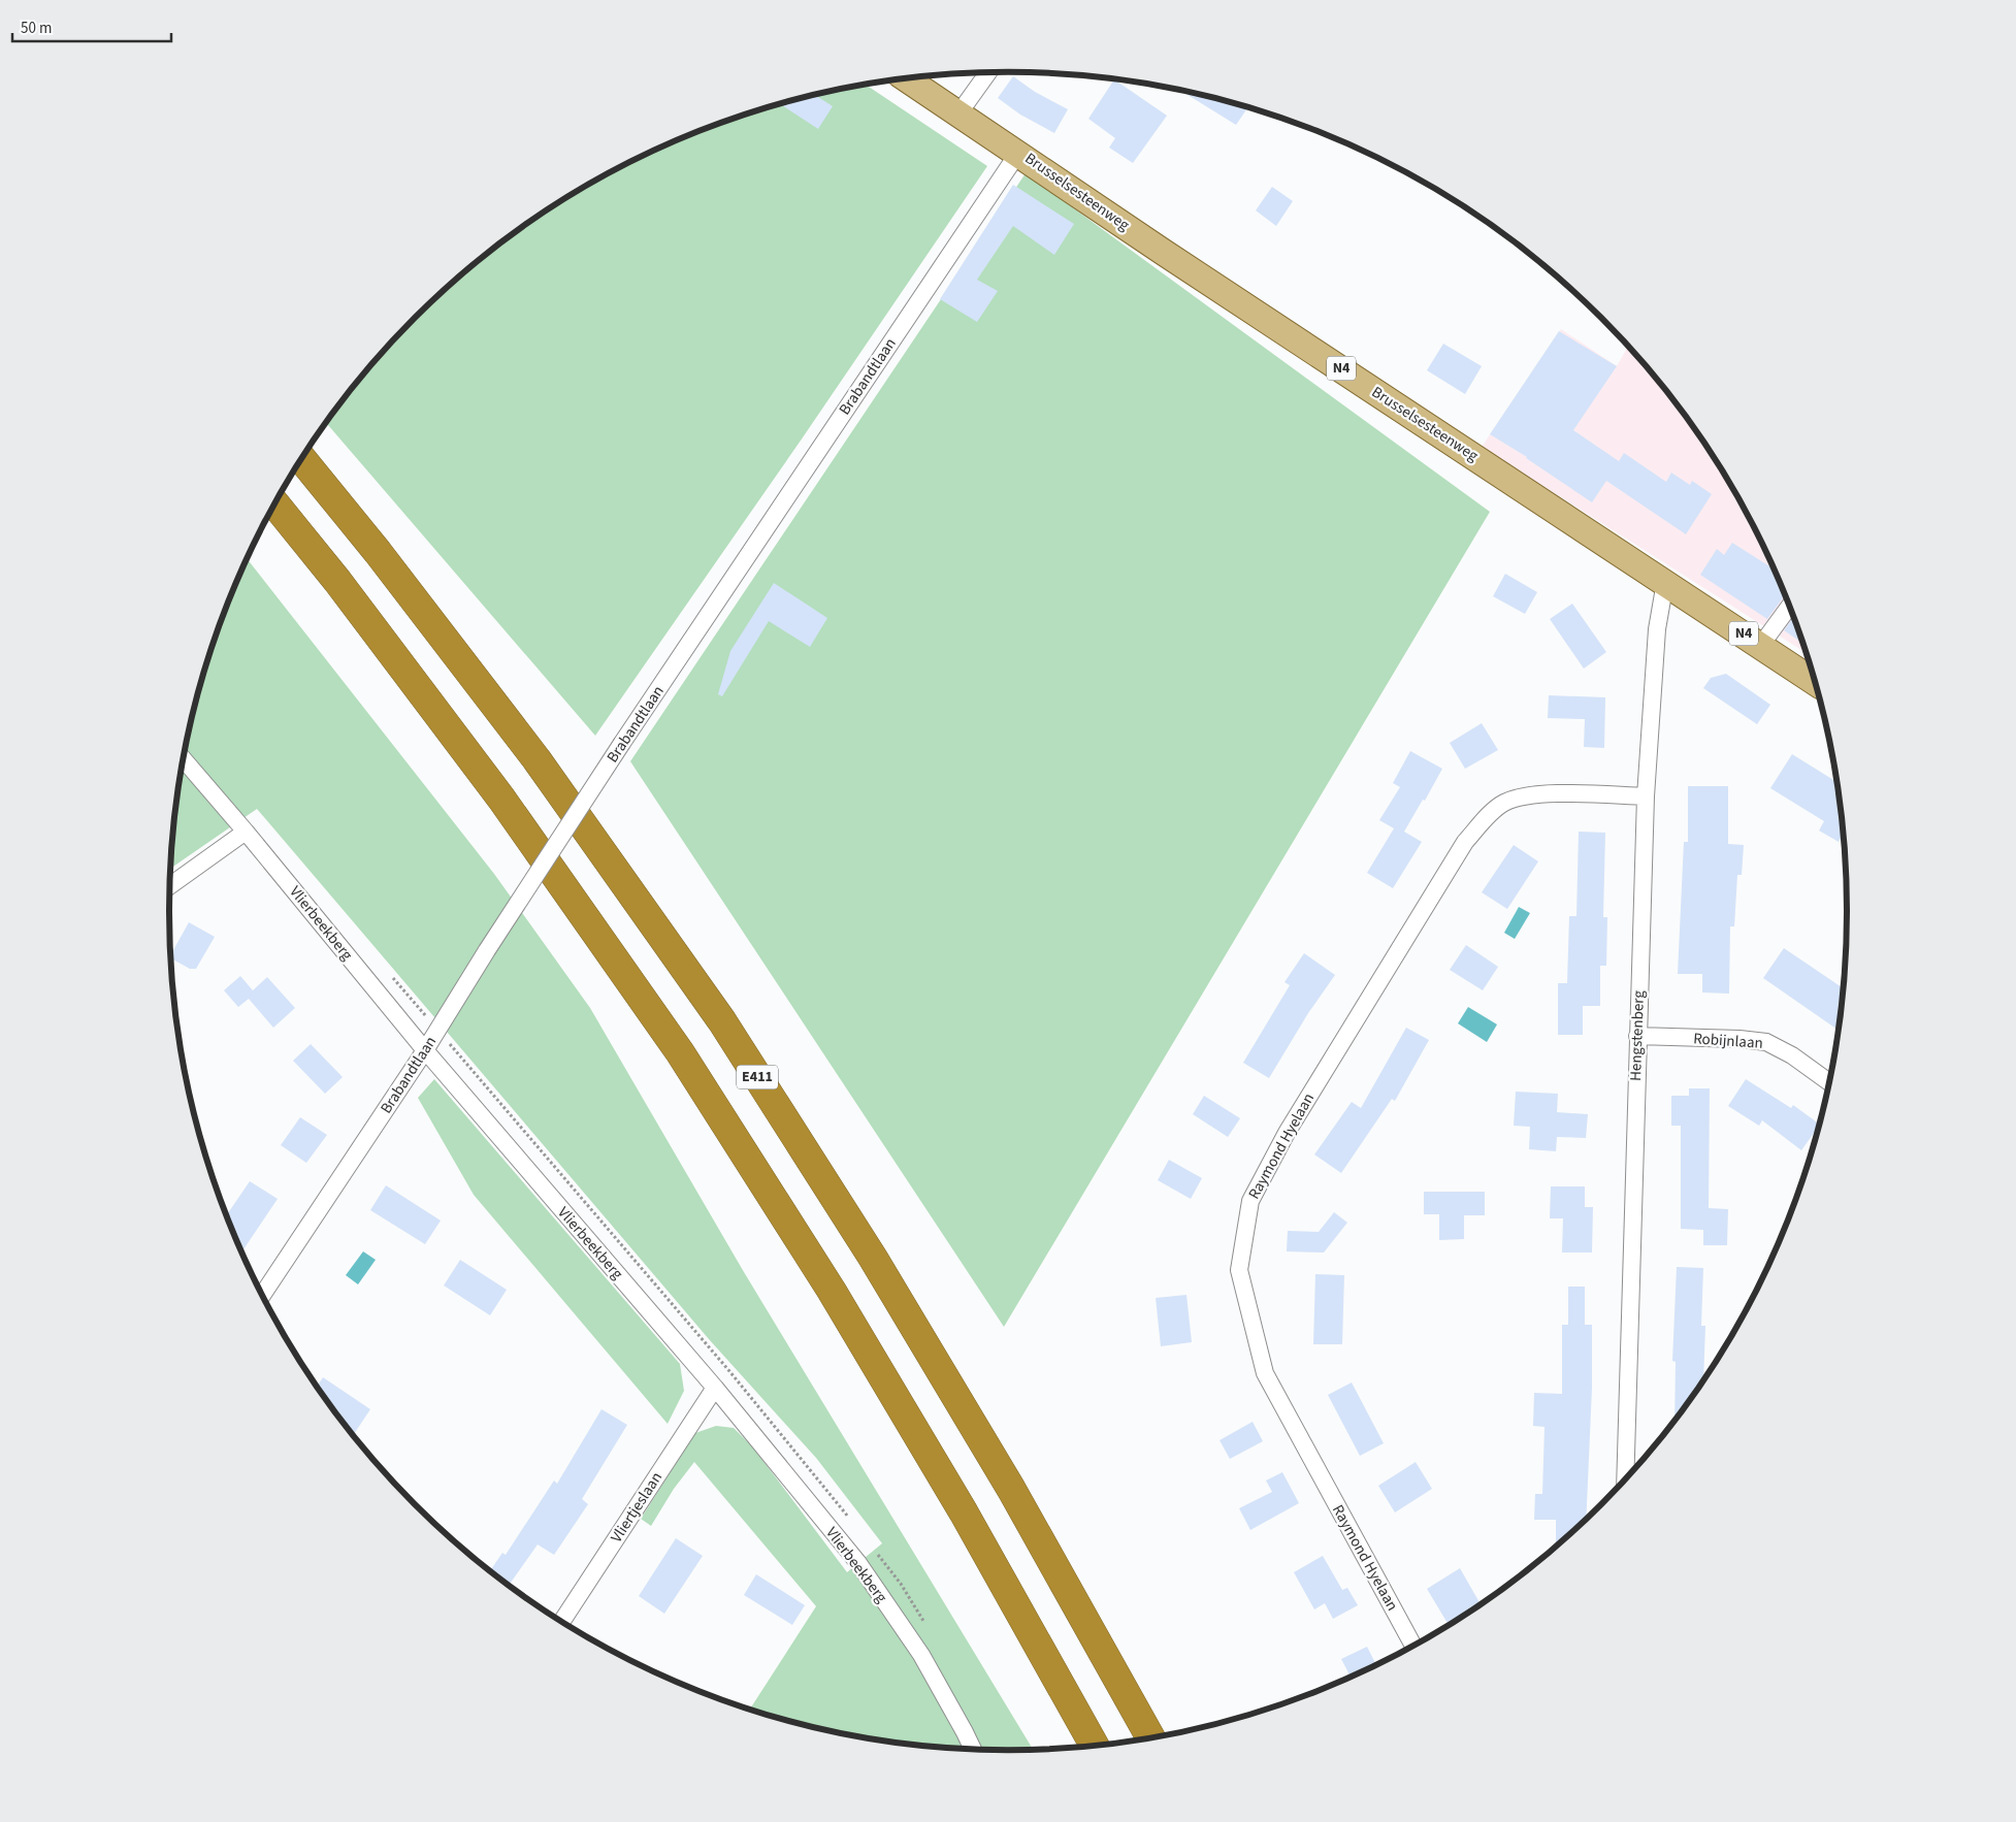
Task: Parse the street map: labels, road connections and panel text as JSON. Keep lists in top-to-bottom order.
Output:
{
  "streets": {
    "highway": ["E411"],
    "main road": ["Brusselsesteenweg", "N4"],
    "street": [
      "Brabandtlaan",
      "Vlierbeekberg",
      "Hengstenberg",
      "Robijnlaan",
      "Raymond Hyelaan",
      "Vliertjeslaan"
    ]
  },
  "crossings": [
    ["Brusselsesteenweg", "Brabandtlaan"],
    ["Brusselsesteenweg", "Hengstenberg"],
    ["Brabandtlaan", "Vlierbeekberg"],
    ["Vlierbeekberg", "Vliertjeslaan"],
    ["Hengstenberg", "Robijnlaan"],
    ["Hengstenberg", "Raymond Hyelaan"]
  ],
  "scale_bar": "50 m"
}
